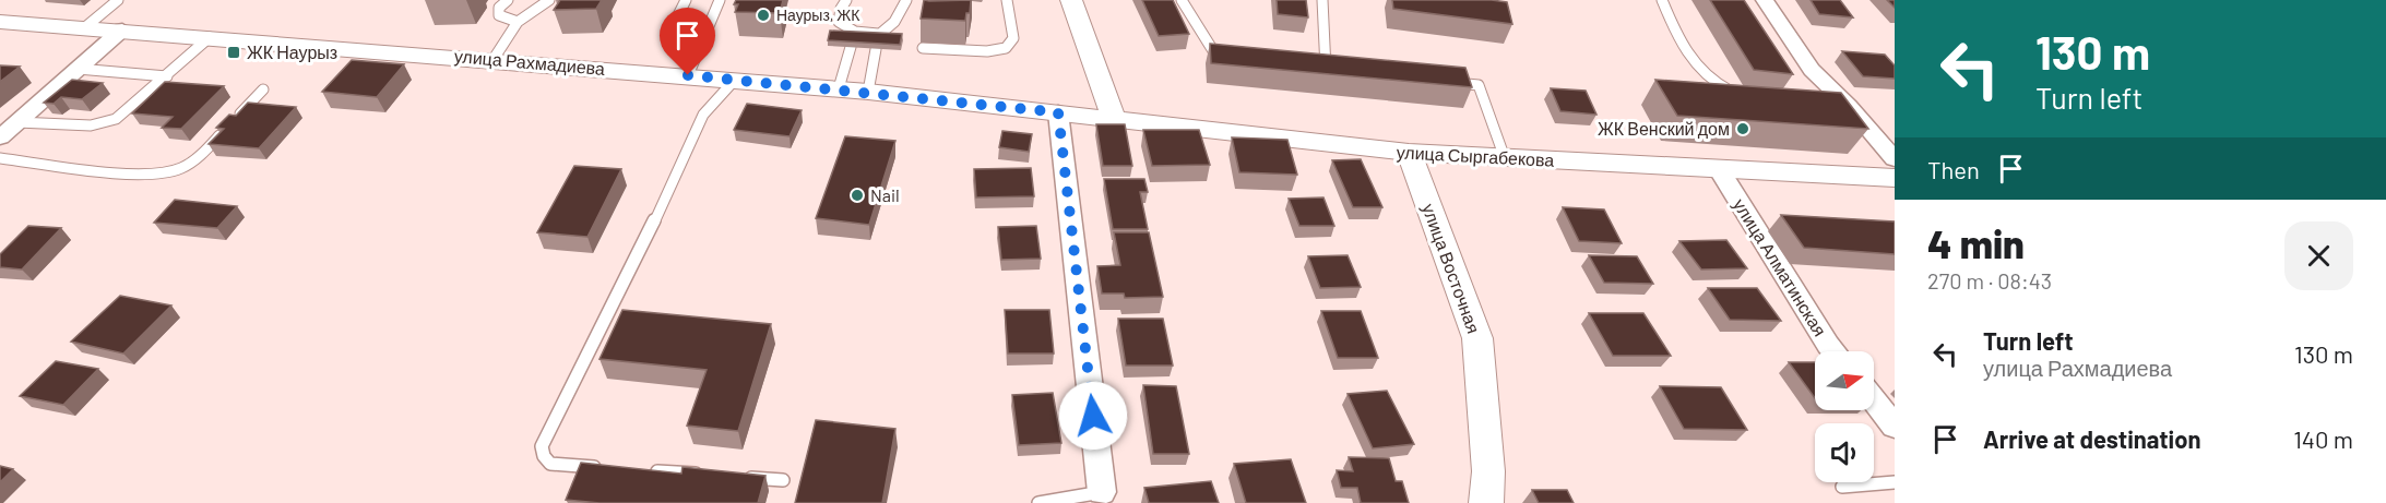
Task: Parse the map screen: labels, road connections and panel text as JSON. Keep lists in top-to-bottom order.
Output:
{
  "streets": {
    "street": [
      "улица Рахмадиева",
      "улица Сыргабекова",
      "улица Алматинская",
      "улица Восточная"
    ]
  },
  "crossings": [
    ["улица Рахмадиева", "улица Сыргабекова"],
    ["улица Сыргабекова", "улица Алматинская"],
    ["улица Сыргабекова", "улица Восточная"]
  ],
  "places": {
    "other": ["Наурыз, ЖК", "ЖК Венский дом", "Nail"],
    "transit": ["ЖК Наурыз"]
  },
  "north": "right",
  "page": {
    "turn": ["130 m", "Turn left"],
    "then": "Then",
    "heading": ["4 min", "270 m · 08:43"],
    "list": [
      {
        "name": "Turn left",
        "note": "улица Рахмадиева",
        "value": "130 m"
      },
      {
        "name": "Arrive at destination",
        "value": "140 m"
      }
    ]
  }
}
